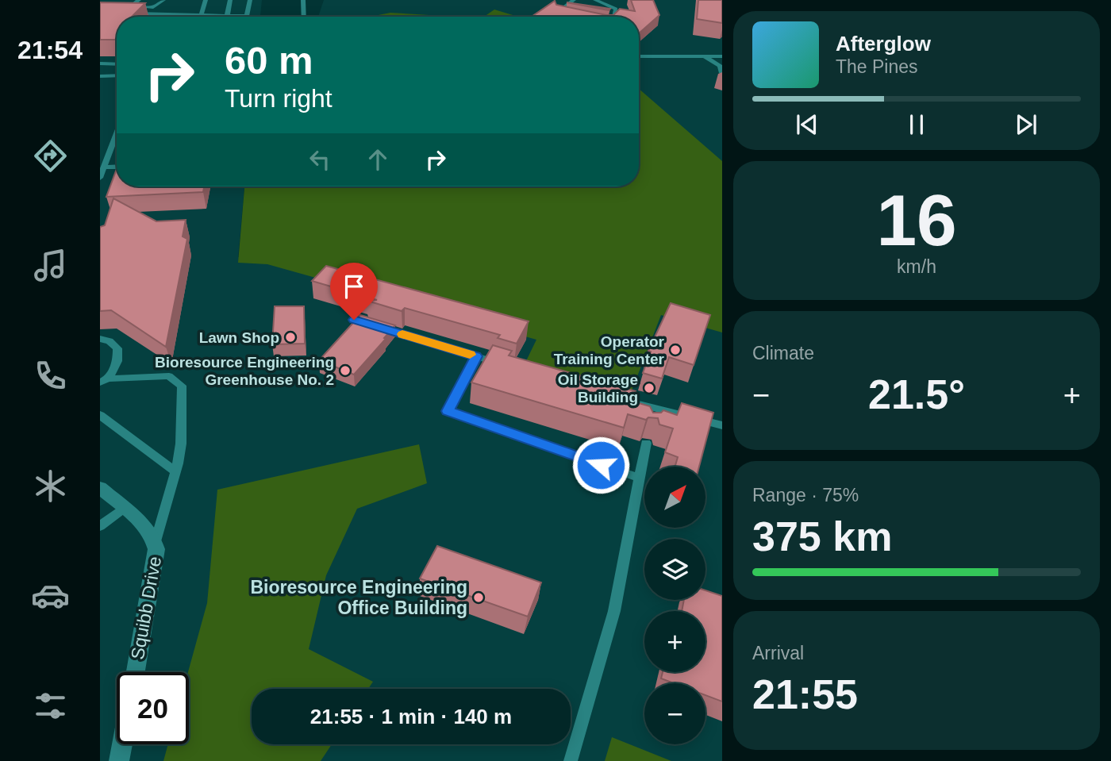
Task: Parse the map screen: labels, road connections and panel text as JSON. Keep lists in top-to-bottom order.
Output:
{
  "streets": {
    "street": ["Squibb Drive"]
  },
  "places": [
    "Lawn Shop",
    "Operator Training Center",
    "Bioresource Engineering Greenhouse No. 2",
    "Oil Storage Building",
    "Bioresource Engineering Office Building"
  ],
  "north": "top right",
  "page": {
    "tabs": "21:54",
    "turn": ["60 m", "Turn right"],
    "song": ["Afterglow", "The Pines"],
    "tile": [
      ["16", "km/h"],
      "Climate",
      ["Range · 75%", "375 km"],
      ["Arrival", "21:55"]
    ],
    "heat": ["−", "21.5°", "+"],
    "map_buttons": ["+", "−"],
    "limit": "20",
    "trip": "21:55 · 1 min · 140 m"
  }
}
